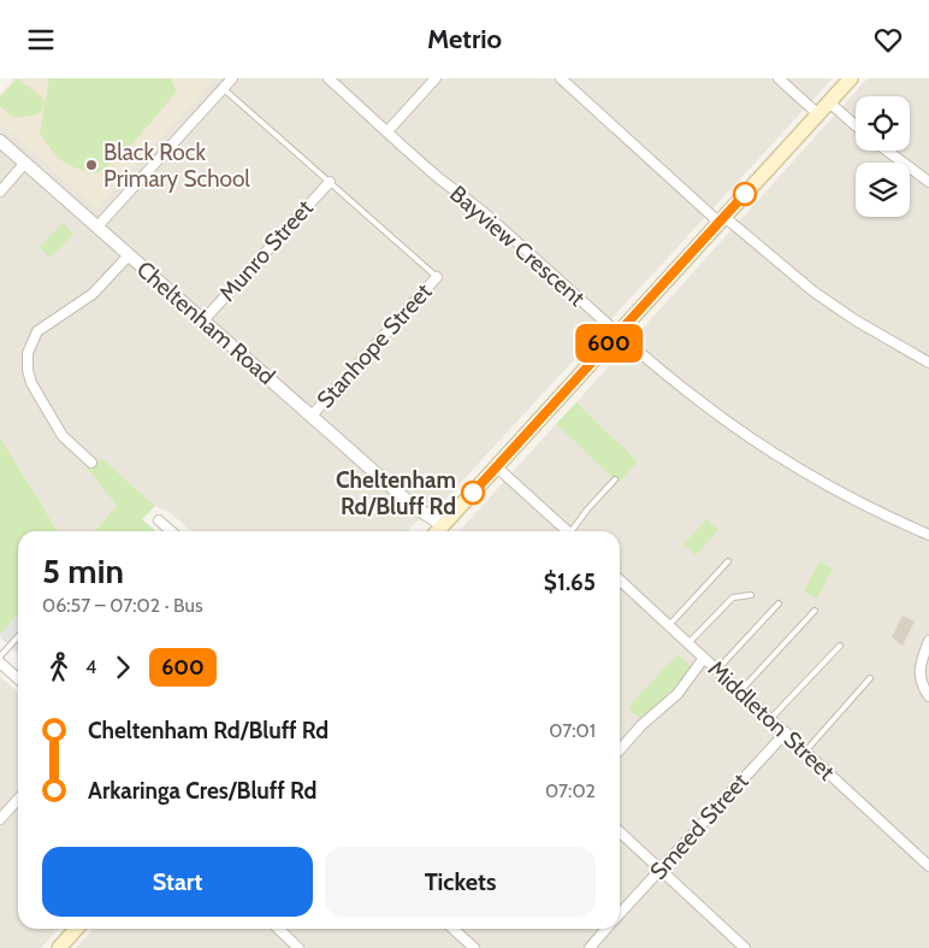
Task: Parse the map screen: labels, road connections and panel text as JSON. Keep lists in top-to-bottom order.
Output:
{
  "streets": {
    "street": [
      "Bayview Crescent",
      "Munro Street",
      "Cheltenham Road",
      "Stanhope Street",
      "Middleton Street",
      "Smeed Street"
    ]
  },
  "crossings": [
    ["Munro Street", "Cheltenham Road"],
    ["Cheltenham Road", "Stanhope Street"],
    ["Middleton Street", "Smeed Street"]
  ],
  "places": ["Black Rock Primary School", "Cheltenham Rd/Bluff Rd"],
  "lines": ["bus line 600"],
  "page": {
    "header": "Metrio",
    "on_map": "600",
    "heading": ["5 min", "06:57 – 07:02 · Bus", "$1.65"],
    "legs": ["4", "600"],
    "list": [
      {
        "name": "Cheltenham Rd/Bluff Rd",
        "value": "07:01"
      },
      {
        "name": "Arkaringa Cres/Bluff Rd",
        "value": "07:02"
      }
    ],
    "buttons": ["Start", "Tickets"]
  }
}
